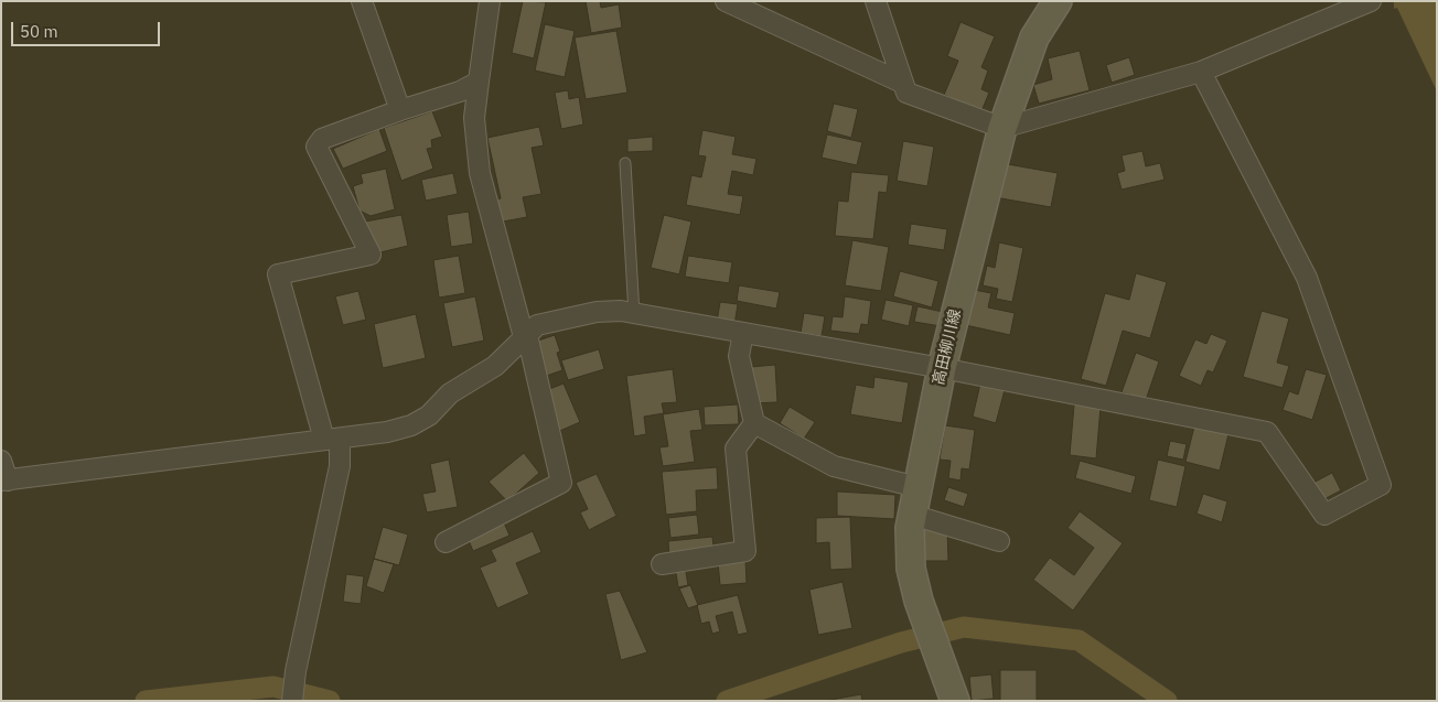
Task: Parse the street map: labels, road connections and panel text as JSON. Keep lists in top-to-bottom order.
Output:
{
  "streets": {
    "main road": ["高田柳川線"]
  },
  "scale_bar": "50 m"
}
